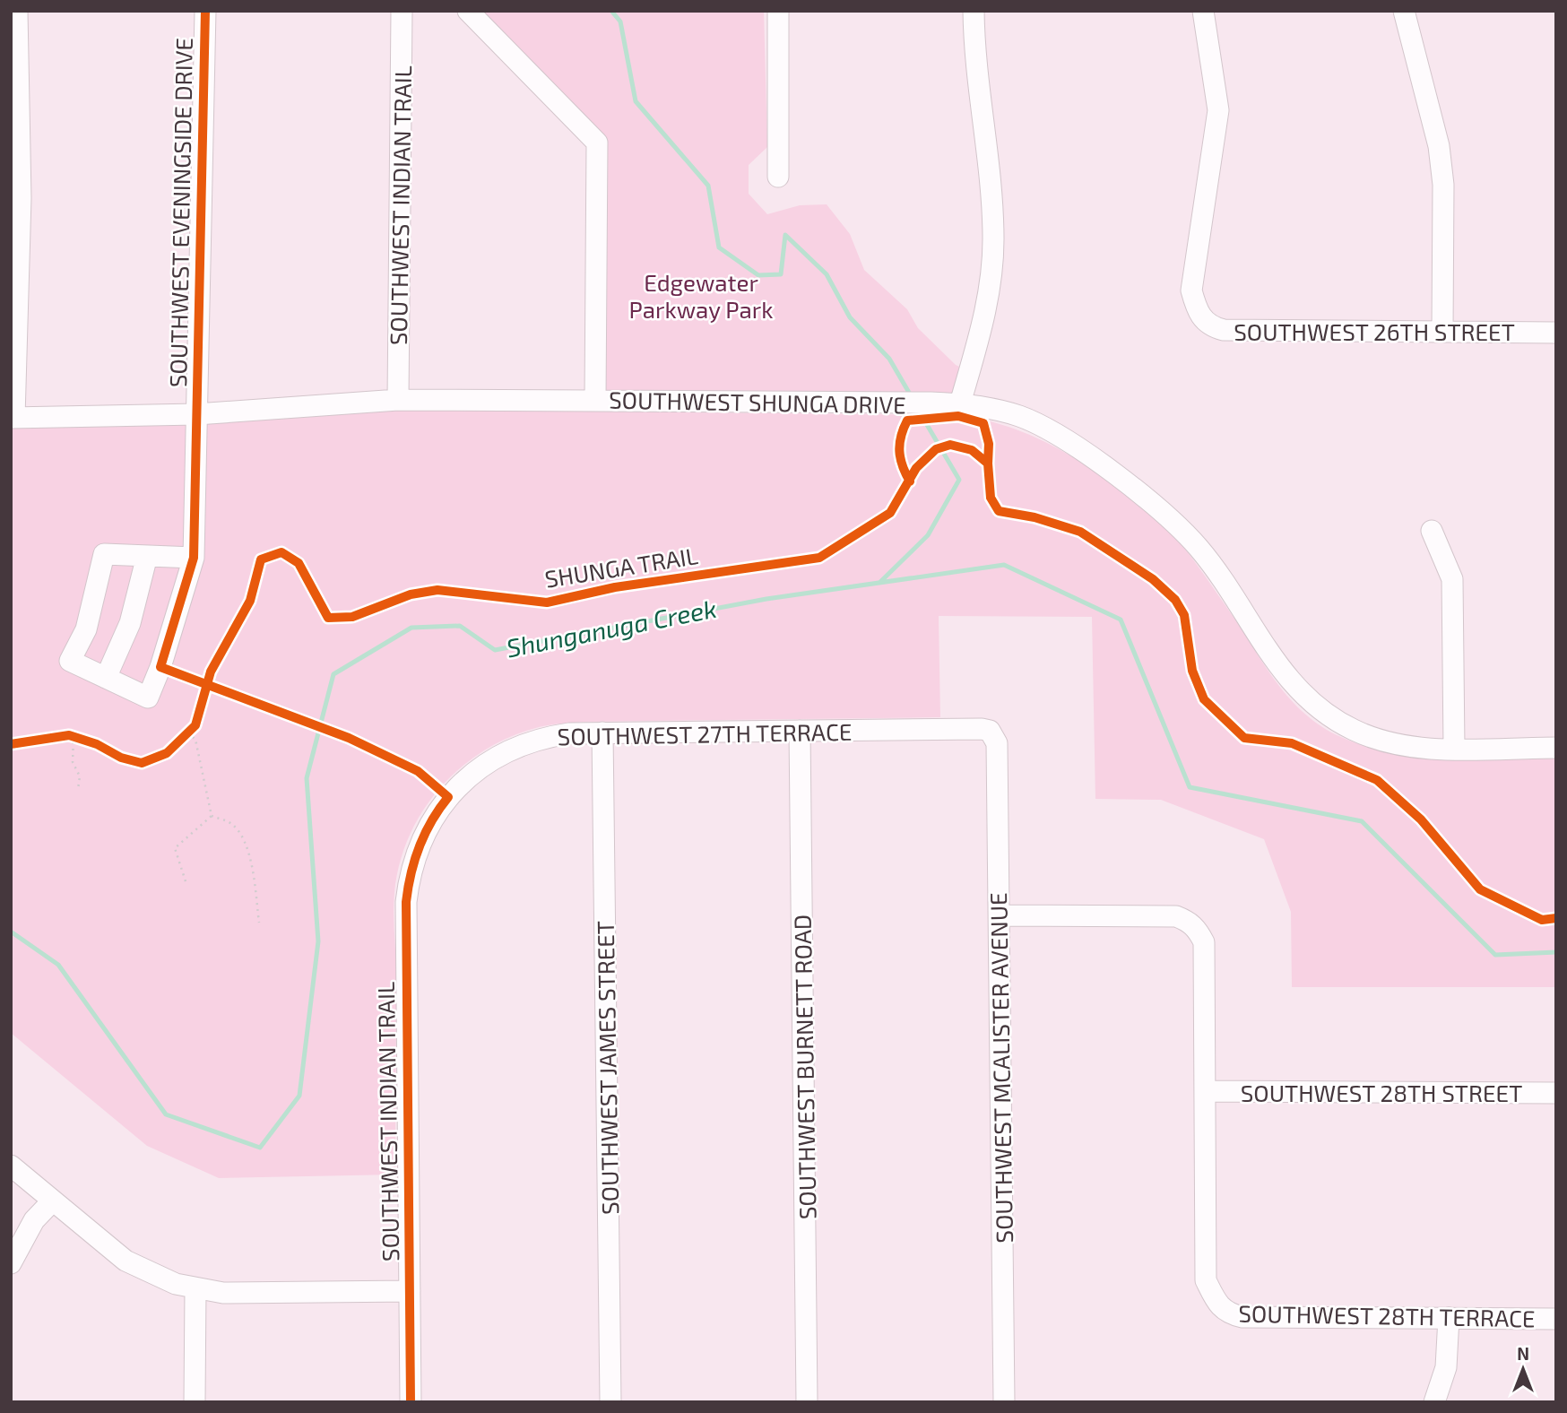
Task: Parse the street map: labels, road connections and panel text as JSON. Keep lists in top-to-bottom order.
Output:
{
  "streets": {
    "street": [
      "SOUTHWEST INDIAN TRAIL",
      "SOUTHWEST EVENINGSIDE DRIVE",
      "SOUTHWEST 26TH STREET",
      "SOUTHWEST SHUNGA DRIVE",
      "SOUTHWEST 27TH TERRACE",
      "SOUTHWEST BURNETT ROAD",
      "SOUTHWEST JAMES STREET",
      "SOUTHWEST MCALISTER AVENUE",
      "SOUTHWEST 28TH STREET",
      "SOUTHWEST 28TH TERRACE"
    ],
    "cycle path": ["SHUNGA TRAIL"]
  },
  "crossings": [
    ["SOUTHWEST INDIAN TRAIL", "SOUTHWEST SHUNGA DRIVE"],
    ["SOUTHWEST INDIAN TRAIL", "SOUTHWEST 27TH TERRACE"],
    ["SOUTHWEST EVENINGSIDE DRIVE", "SOUTHWEST SHUNGA DRIVE"],
    ["SOUTHWEST 27TH TERRACE", "SOUTHWEST BURNETT ROAD"],
    ["SOUTHWEST 27TH TERRACE", "SOUTHWEST JAMES STREET"],
    ["SOUTHWEST 27TH TERRACE", "SOUTHWEST MCALISTER AVENUE"],
    ["SOUTHWEST 28TH STREET", "SOUTHWEST 28TH TERRACE"]
  ],
  "water": ["Shunganuga Creek"],
  "parks": ["Edgewater Parkway Park"],
  "north": "top"
}
